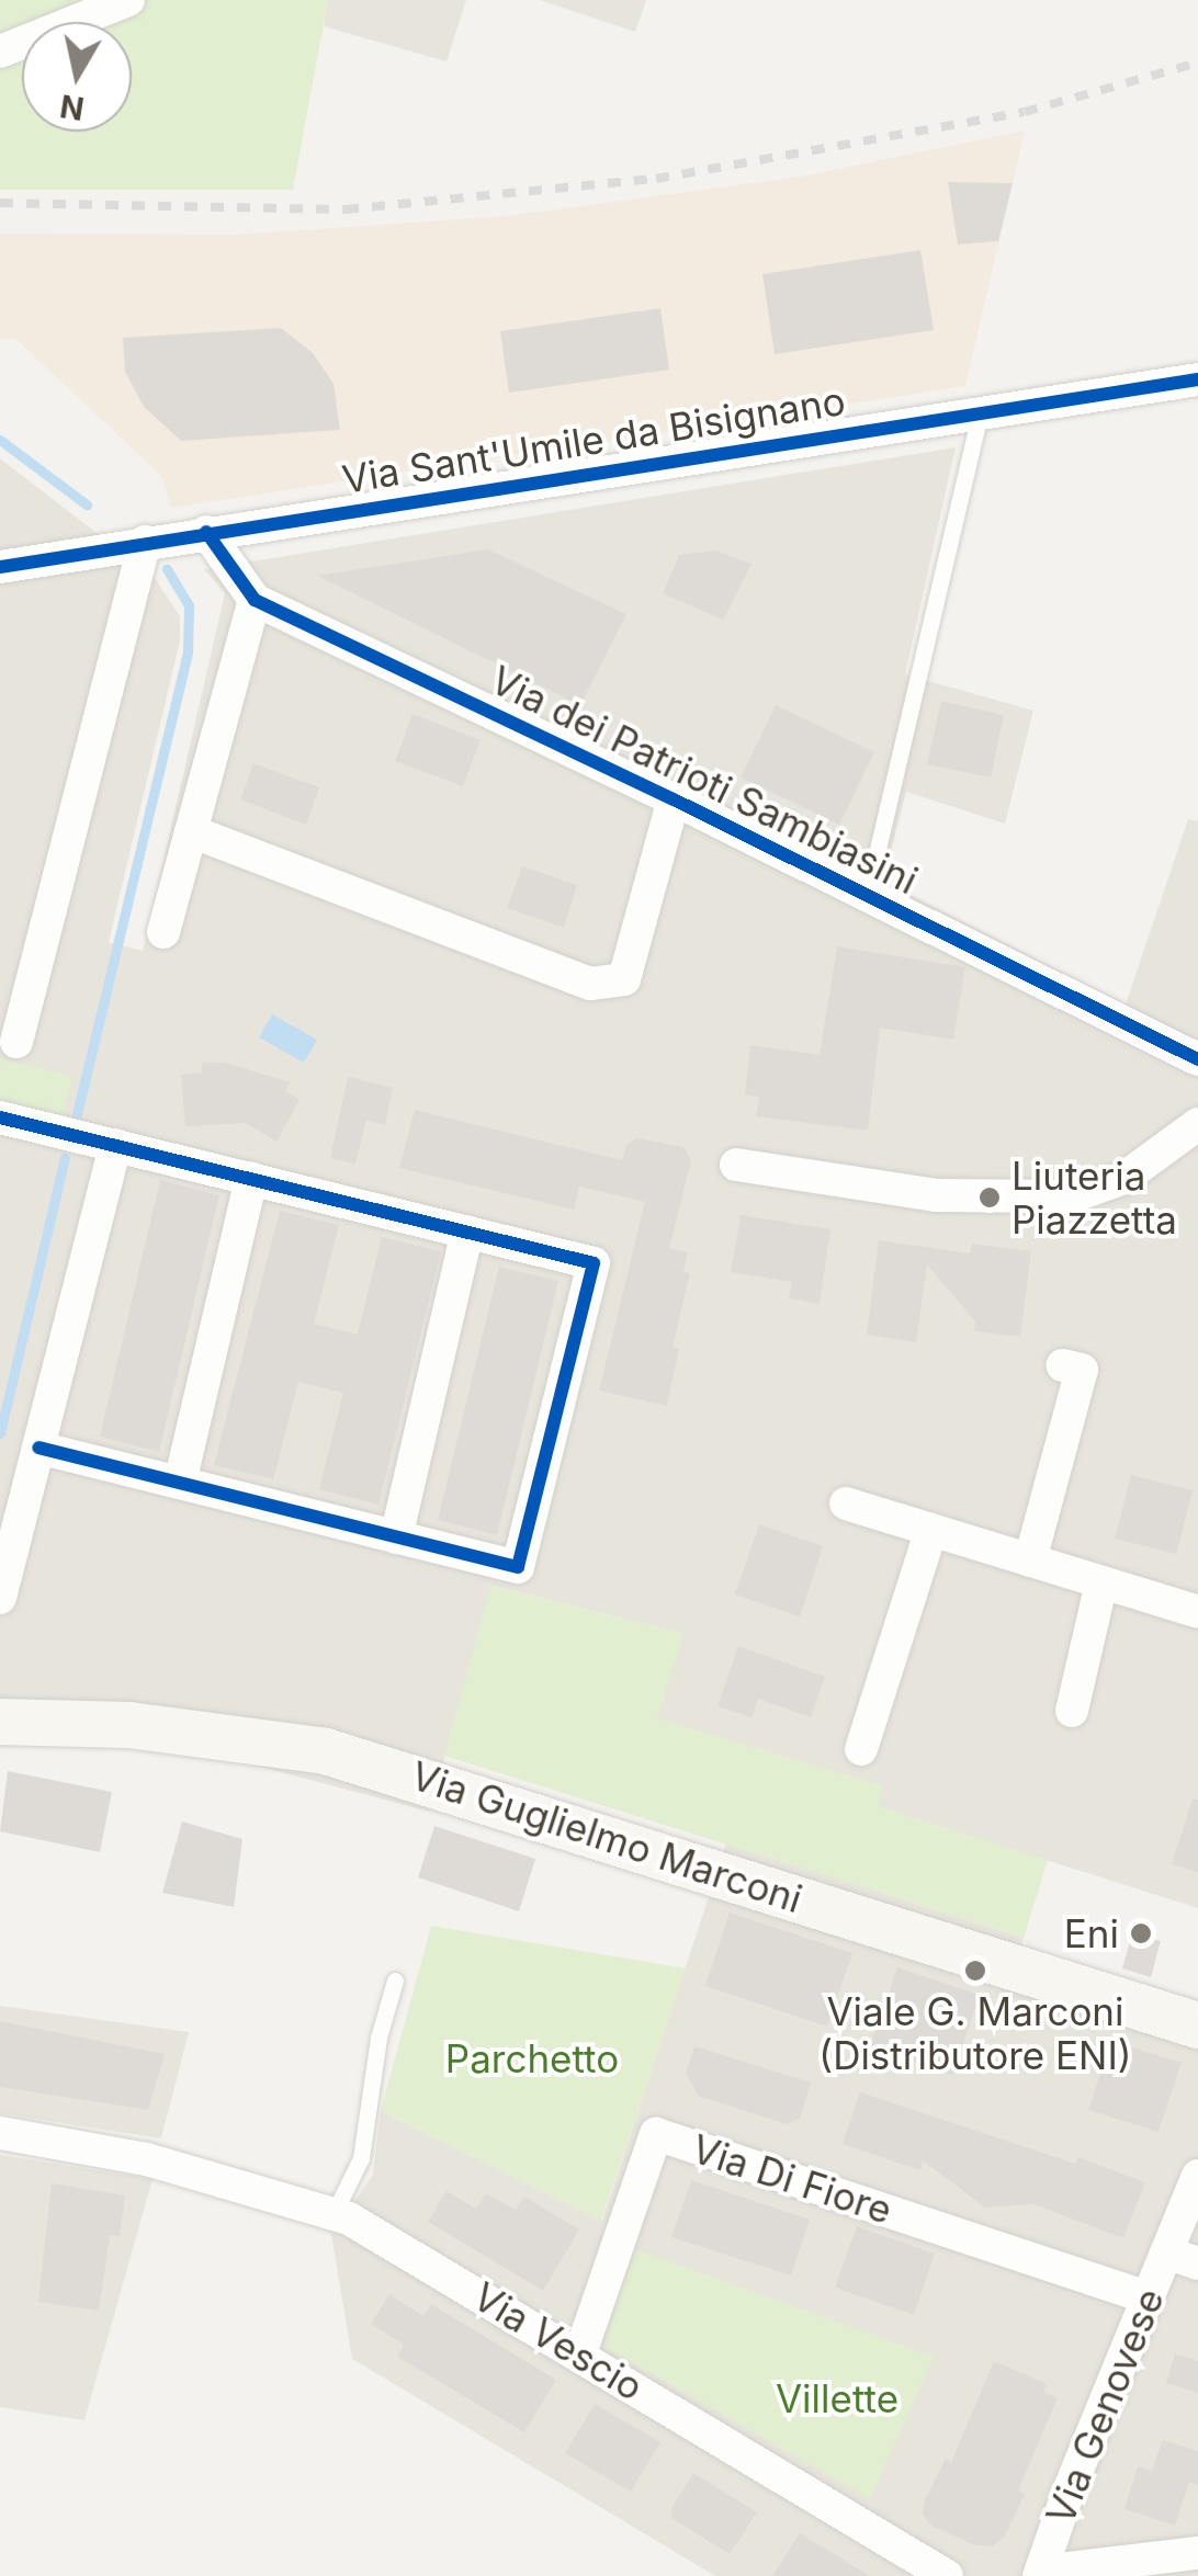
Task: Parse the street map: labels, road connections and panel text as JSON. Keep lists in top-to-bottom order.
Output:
{
  "streets": {
    "main road": ["Via Guglielmo Marconi"],
    "street": [
      "Via Sant'Umile da Bisignano",
      "Via dei Patrioti Sambiasini",
      "Via Di Fiore",
      "Via Vescio",
      "Via Genovese"
    ]
  },
  "crossings": [
    ["Via Sant'Umile da Bisignano", "Via dei Patrioti Sambiasini"],
    ["Via Di Fiore", "Via Vescio"],
    ["Via Di Fiore", "Via Genovese"]
  ],
  "parks": ["Parchetto", "Villette"],
  "places": ["Liuteria Piazzetta", "Eni", "Viale G. Marconi (Distributore ENI)"],
  "north": "bottom"
}
